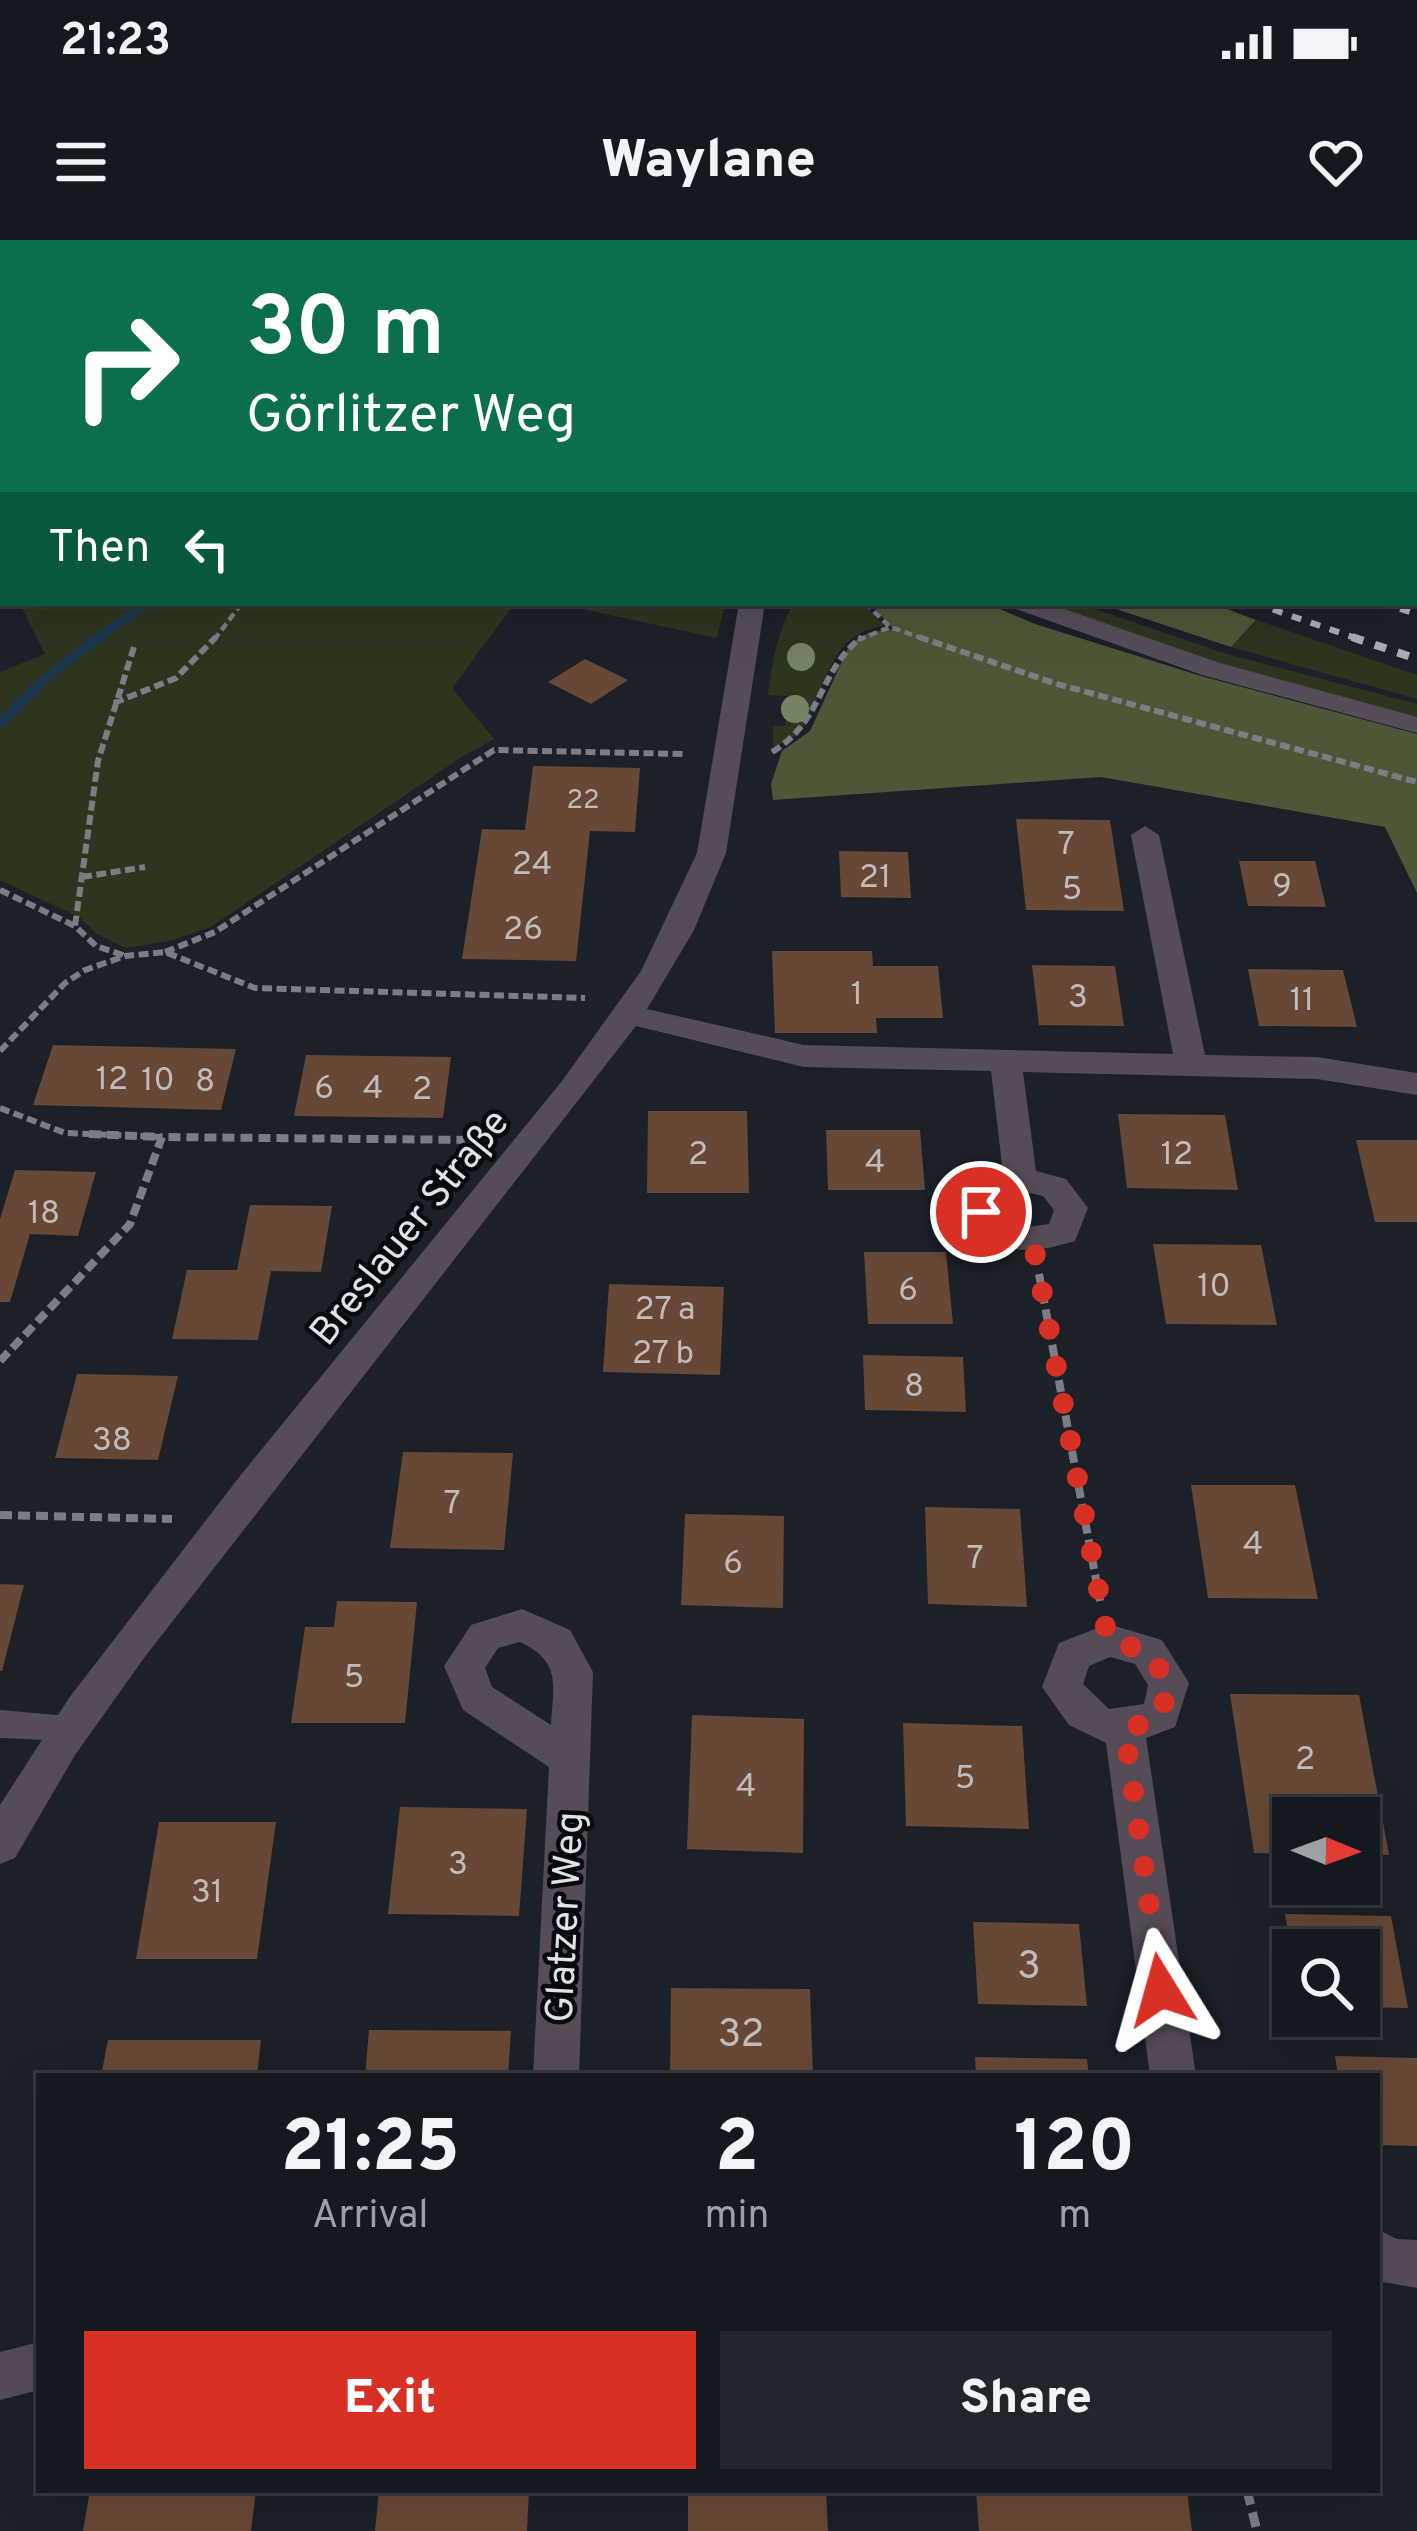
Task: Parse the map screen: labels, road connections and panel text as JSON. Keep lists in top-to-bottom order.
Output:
{
  "streets": {
    "street": ["Breslauer Straße", "Glatzer Weg"]
  },
  "house_numbers": [
    "22",
    "7",
    "24",
    "21",
    "9",
    "5",
    "26",
    "1",
    "3",
    "11",
    "12",
    "10",
    "8",
    "6",
    "4",
    "2",
    "2",
    "12",
    "4",
    "18",
    "10",
    "6",
    "27 a",
    "27 b",
    "8",
    "38",
    "7",
    "4",
    "7",
    "6",
    "5",
    "2",
    "5",
    "4",
    "3",
    "31",
    "3",
    "32"
  ],
  "north": "right",
  "page": {
    "status": "21:23",
    "header": "Waylane",
    "turn": ["30 m", "Görlitzer Weg"],
    "then": "Then",
    "eta": [
      "21:25",
      "Arrival",
      "2",
      "min",
      "120",
      "m"
    ],
    "buttons": ["Exit", "Share"]
  }
}
